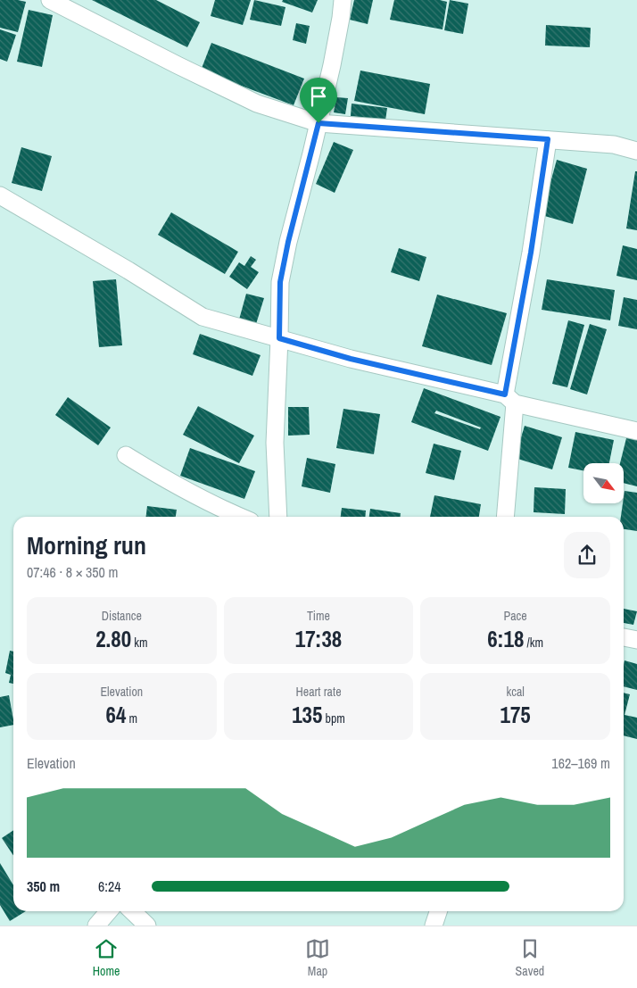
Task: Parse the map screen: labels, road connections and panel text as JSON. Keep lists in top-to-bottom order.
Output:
{
  "north": "bottom right",
  "page": {
    "heading": ["Morning run", "07:46 · 8 × 350 m"],
    "stats": [
      ["Distance", "2.80 km"],
      ["Time", "17:38"],
      ["Pace", "6:18 /km"],
      ["Elevation", "64 m"],
      ["Heart rate", "135 bpm"],
      ["kcal", "175"]
    ],
    "chart": ["Elevation", "162–169 m"],
    "list": [
      {
        "name": "350 m",
        "note": "6:24"
      }
    ],
    "tabs": ["Home", "Map", "Saved"]
  }
}
